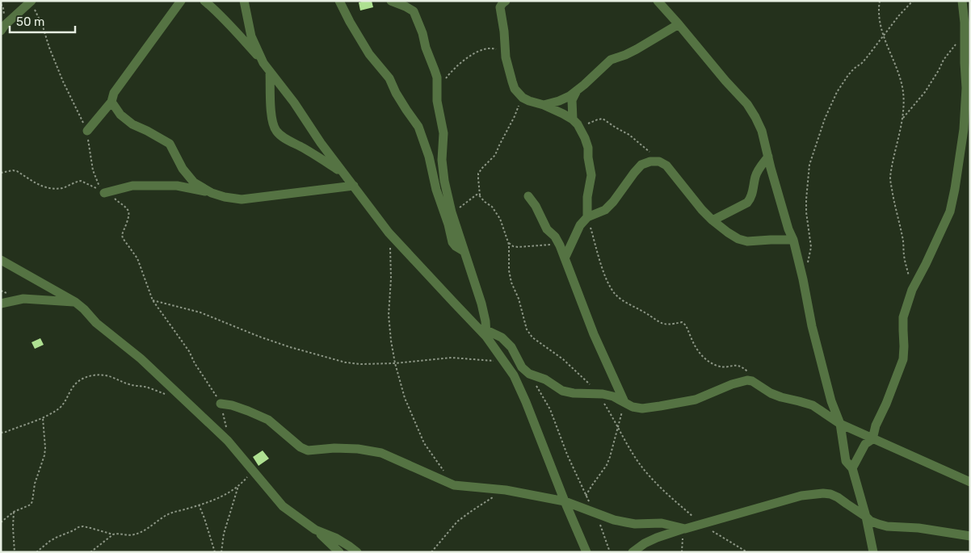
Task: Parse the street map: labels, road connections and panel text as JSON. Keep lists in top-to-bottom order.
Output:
{
  "scale_bar": "50 m"
}
